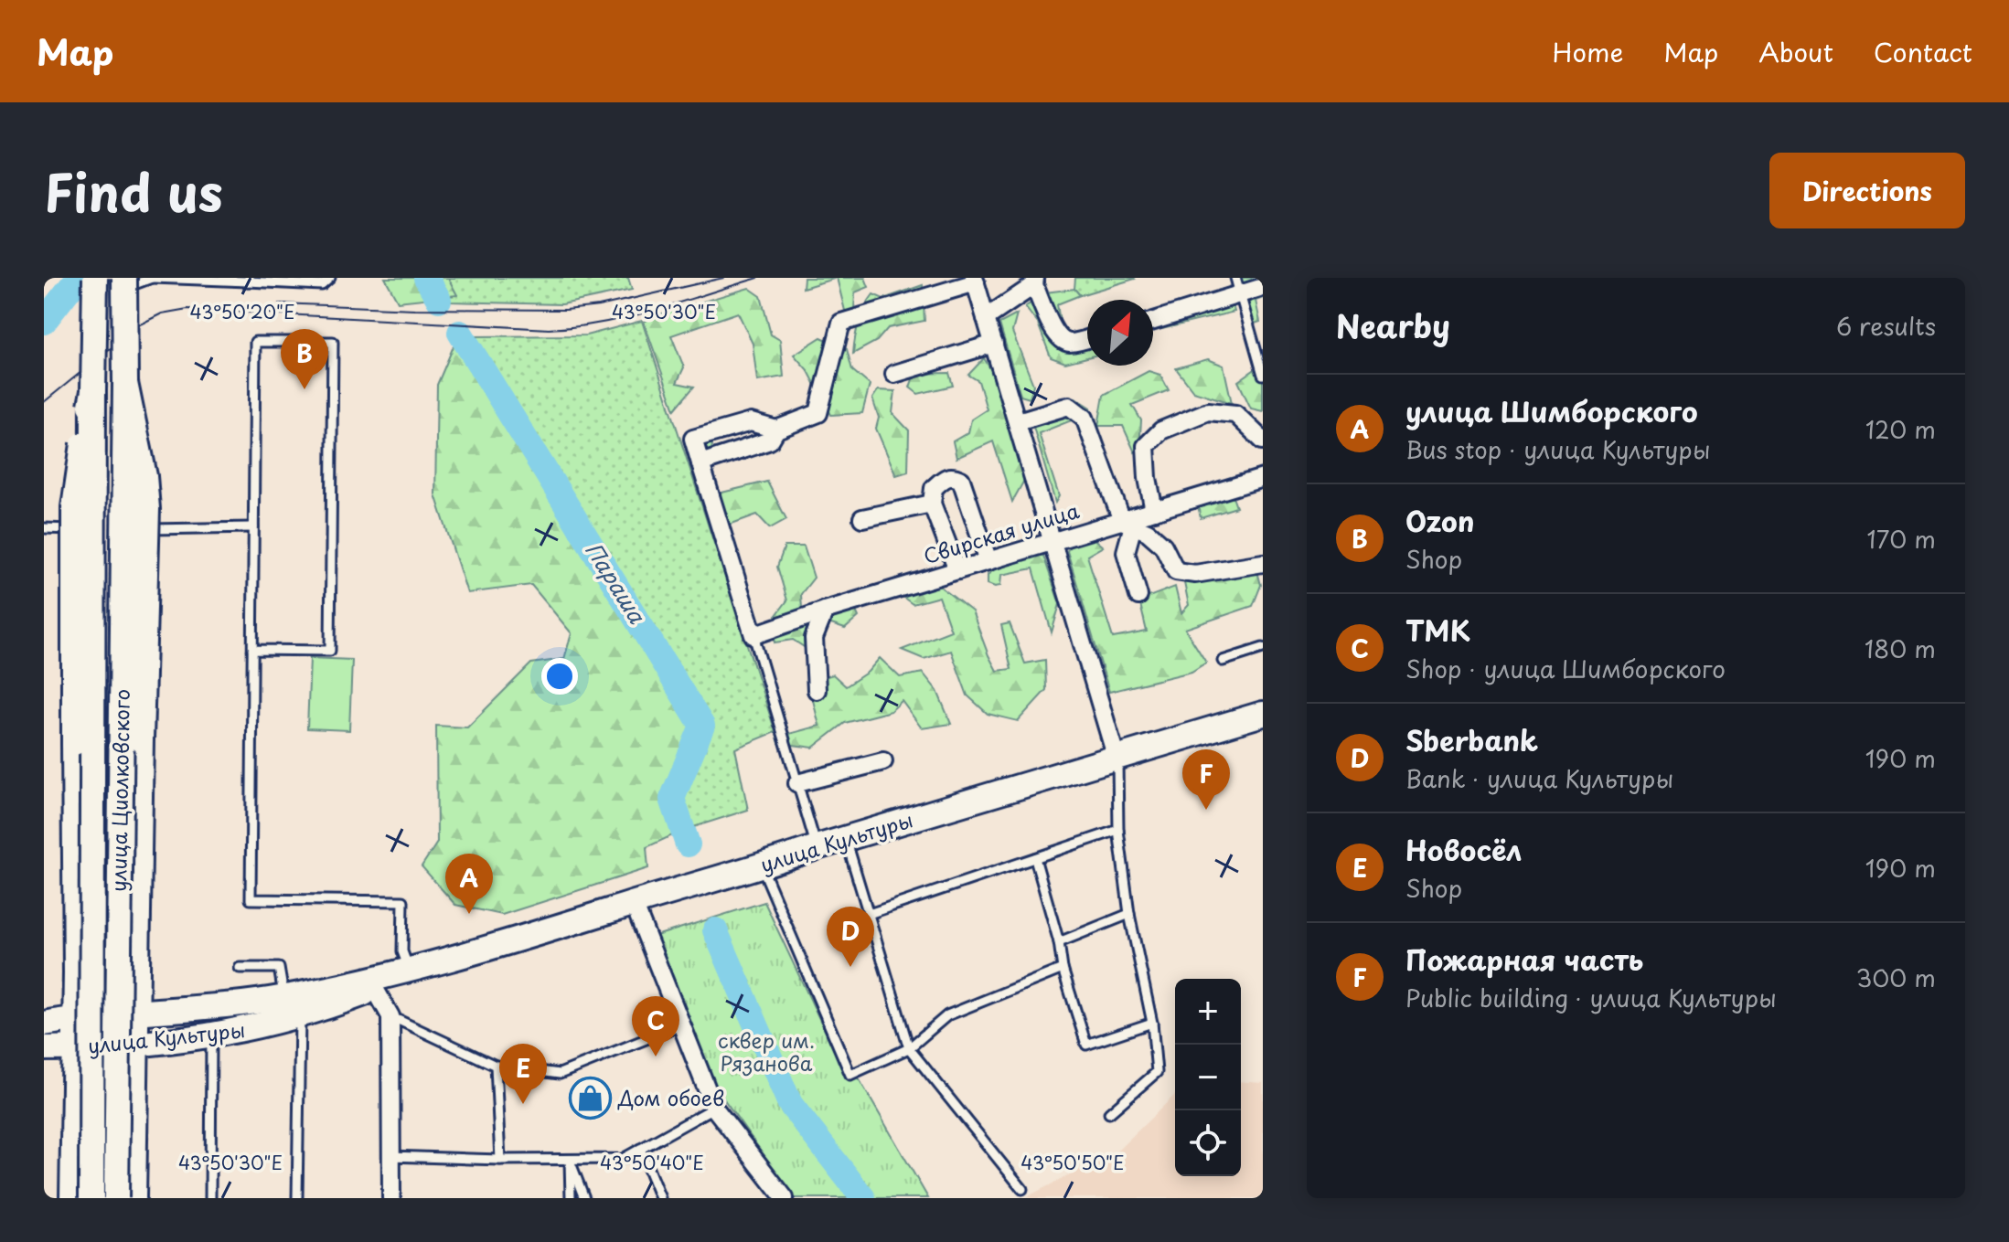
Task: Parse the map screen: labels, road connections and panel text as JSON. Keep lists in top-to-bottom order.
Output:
{
  "streets": {
    "main road": ["улица Циолковского", "улица Культуры"],
    "street": ["Свирская улица"]
  },
  "water": ["Параша"],
  "parks": ["сквер им. Рязанова"],
  "places": {
    "shop": ["Дом обоев"]
  },
  "north": "top right",
  "page": {
    "header": "Map",
    "nav": [
      "Home",
      "Map",
      "About",
      "Contact"
    ],
    "title": "Find us",
    "buttons": "Directions",
    "heading": ["Nearby", "6 results"],
    "pins": [
      "B",
      "F",
      "A",
      "D",
      "C",
      "E"
    ],
    "list": [
      {
        "mark": "A",
        "name": "улица Шимборского",
        "note": "Bus stop · улица Культуры",
        "value": "120 m"
      },
      {
        "mark": "B",
        "name": "Ozon",
        "note": "Shop",
        "value": "170 m"
      },
      {
        "mark": "C",
        "name": "ТМК",
        "note": "Shop · улица Шимборского",
        "value": "180 m"
      },
      {
        "mark": "D",
        "name": "Sberbank",
        "note": "Bank · улица Культуры",
        "value": "190 m"
      },
      {
        "mark": "E",
        "name": "Новосёл",
        "note": "Shop",
        "value": "190 m"
      },
      {
        "mark": "F",
        "name": "Пожарная часть",
        "note": "Public building · улица Культуры",
        "value": "300 m"
      }
    ],
    "map_buttons": ["+", "−"]
  },
  "coordinates": [
    "43°50'20\"E",
    "43°50'30\"E",
    "43°50'40\"E",
    "43°50'50\"E"
  ]
}
